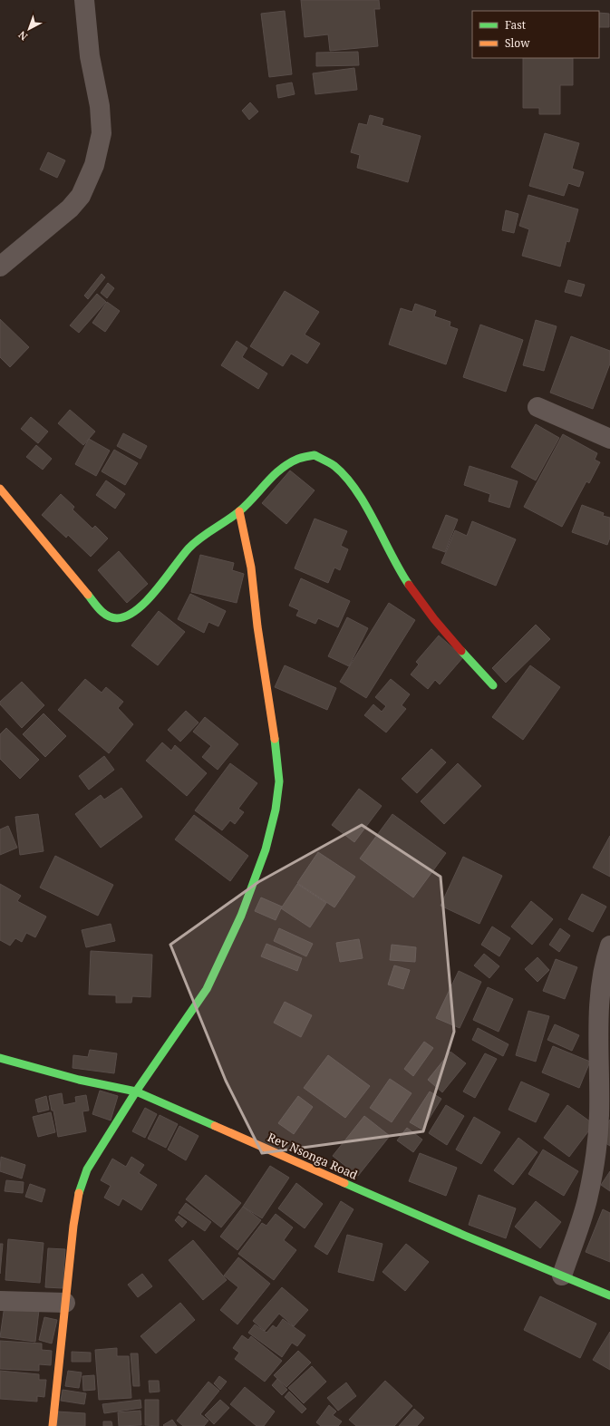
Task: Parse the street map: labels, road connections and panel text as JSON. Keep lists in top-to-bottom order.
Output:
{
  "streets": {
    "street": ["Rev Nsonga Road"]
  },
  "legend": ["Fast", "Slow"],
  "north": "bottom left"
}
